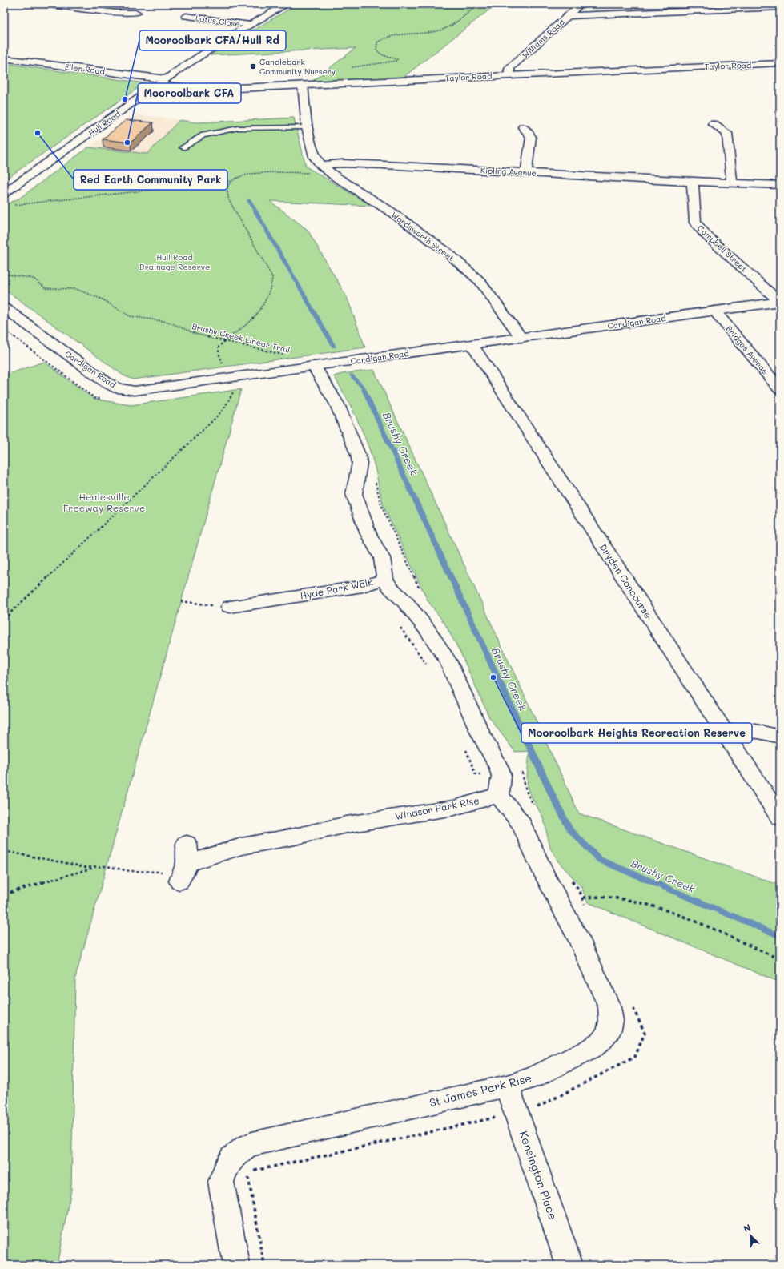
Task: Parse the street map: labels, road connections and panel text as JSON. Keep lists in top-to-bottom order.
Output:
{
  "streets": {
    "street": [
      "Lotus Close",
      "Williams Road",
      "Taylor Road",
      "Ellen Road",
      "Hull Road",
      "Kipling Avenue",
      "Wordsworth Street",
      "Campbell Street",
      "Cardigan Road",
      "Bridges Avenue",
      "Dryden Concourse",
      "Hyde Park Walk",
      "Windsor Park Rise",
      "St James Park Rise",
      "Kensington Place"
    ],
    "path": ["Brushy Creek Linear Trail"]
  },
  "crossings": [
    ["Lotus Close", "Hull Road"],
    ["Williams Road", "Taylor Road"],
    ["Taylor Road", "Ellen Road"],
    ["Taylor Road", "Hull Road"],
    ["Ellen Road", "Hull Road"],
    ["Kipling Avenue", "Wordsworth Street"],
    ["Kipling Avenue", "Campbell Street"],
    ["Wordsworth Street", "Cardigan Road"],
    ["Campbell Street", "Cardigan Road"],
    ["Cardigan Road", "Bridges Avenue"],
    ["Cardigan Road", "Dryden Concourse"],
    ["Cardigan Road", "Hyde Park Walk"],
    ["Windsor Park Rise", "St James Park Rise"],
    ["St James Park Rise", "Kensington Place"]
  ],
  "water": ["Brushy Creek"],
  "parks": ["Hull Road Drainage Reserve", "Healesville Freeway Reserve"],
  "places": [
    "Candlebark Community Nursery",
    "Mooroolbark CFA/Hull Rd",
    "Red Earth Community Park",
    "Mooroolbark CFA",
    "Mooroolbark Heights Recreation Reserve"
  ],
  "north": "top left"
}
